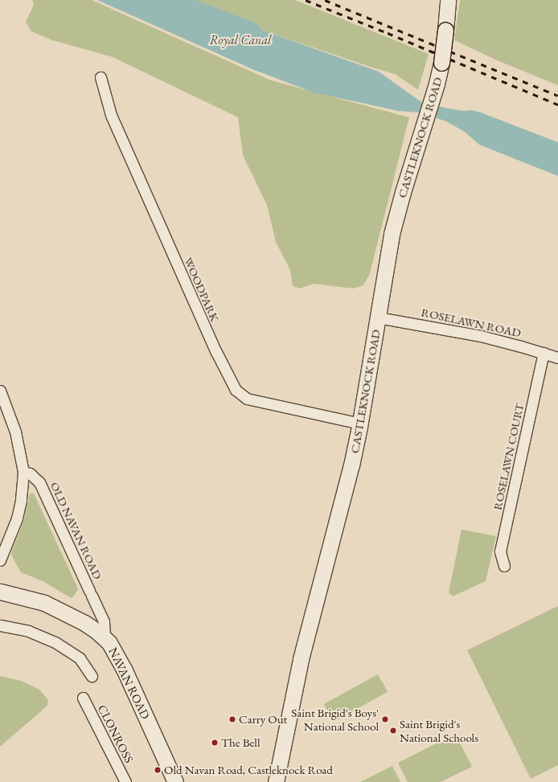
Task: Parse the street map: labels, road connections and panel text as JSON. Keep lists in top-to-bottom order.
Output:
{
  "streets": {
    "main road": ["CASTLEKNOCK ROAD", "NAVAN ROAD"],
    "street": [
      "WOODPARK",
      "ROSELAWN ROAD",
      "ROSELAWN COURT",
      "OLD NAVAN ROAD",
      "CLONROSS"
    ]
  },
  "crossings": [
    ["CASTLEKNOCK ROAD", "WOODPARK"],
    ["CASTLEKNOCK ROAD", "ROSELAWN ROAD"],
    ["ROSELAWN ROAD", "ROSELAWN COURT"],
    ["OLD NAVAN ROAD", "NAVAN ROAD"]
  ],
  "water": ["Royal Canal"],
  "places": [
    "Carry Out",
    "Saint Brigid's Boys' National School",
    "Saint Brigid's National Schools",
    "The Bell",
    "Old Navan Road, Castleknock Road"
  ]
}
